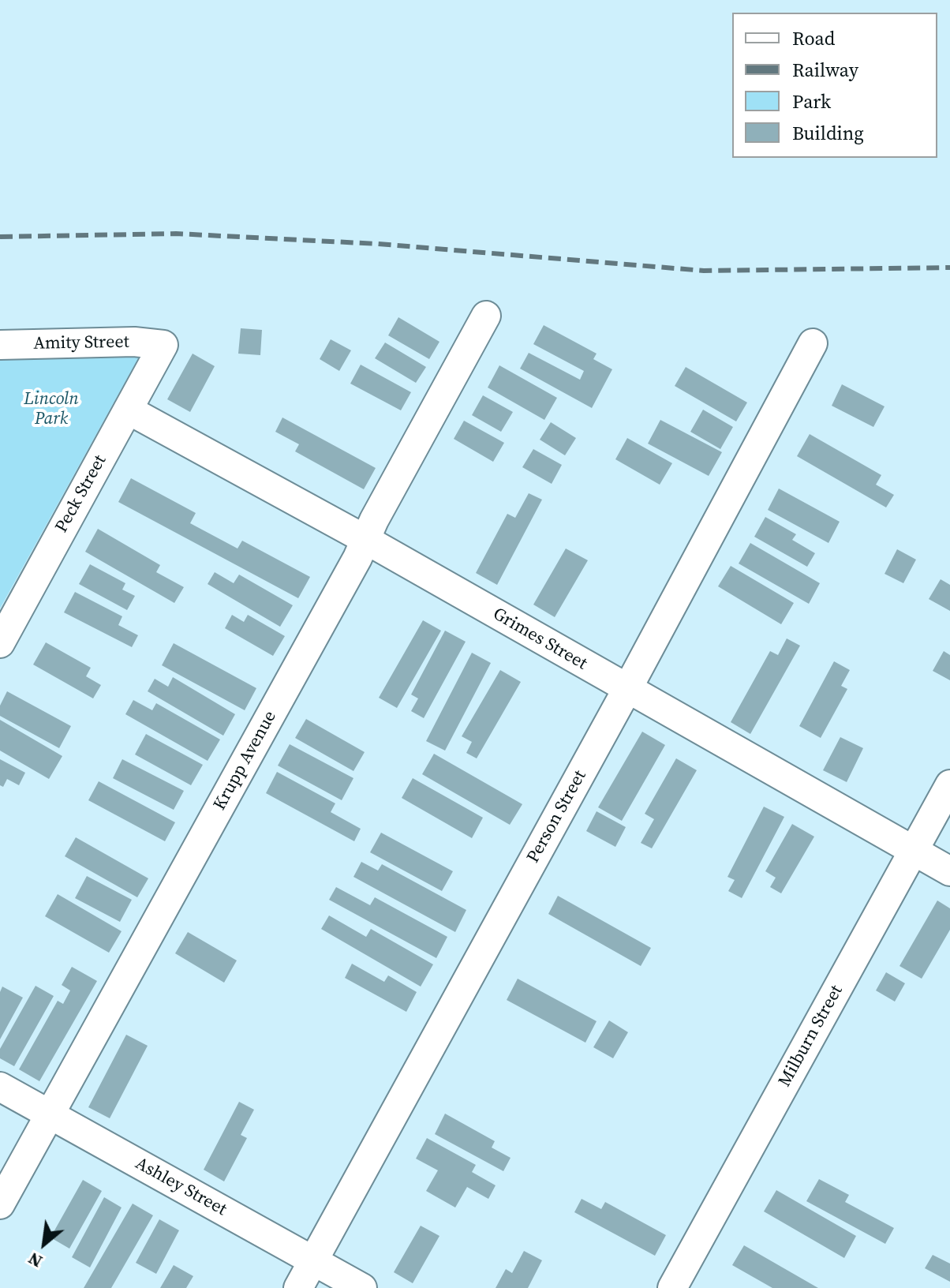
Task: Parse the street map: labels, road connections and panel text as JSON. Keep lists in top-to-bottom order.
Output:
{
  "streets": {
    "street": [
      "Amity Street",
      "Peck Street",
      "Grimes Street",
      "Krupp Avenue",
      "Person Street",
      "Milburn Street",
      "Ashley Street"
    ]
  },
  "crossings": [
    ["Amity Street", "Peck Street"],
    ["Peck Street", "Grimes Street"],
    ["Grimes Street", "Krupp Avenue"],
    ["Grimes Street", "Person Street"],
    ["Grimes Street", "Milburn Street"],
    ["Krupp Avenue", "Ashley Street"],
    ["Person Street", "Ashley Street"]
  ],
  "parks": ["Lincoln Park"],
  "legend": [
    "Road",
    "Railway",
    "Park",
    "Building"
  ],
  "north": "bottom left"
}
